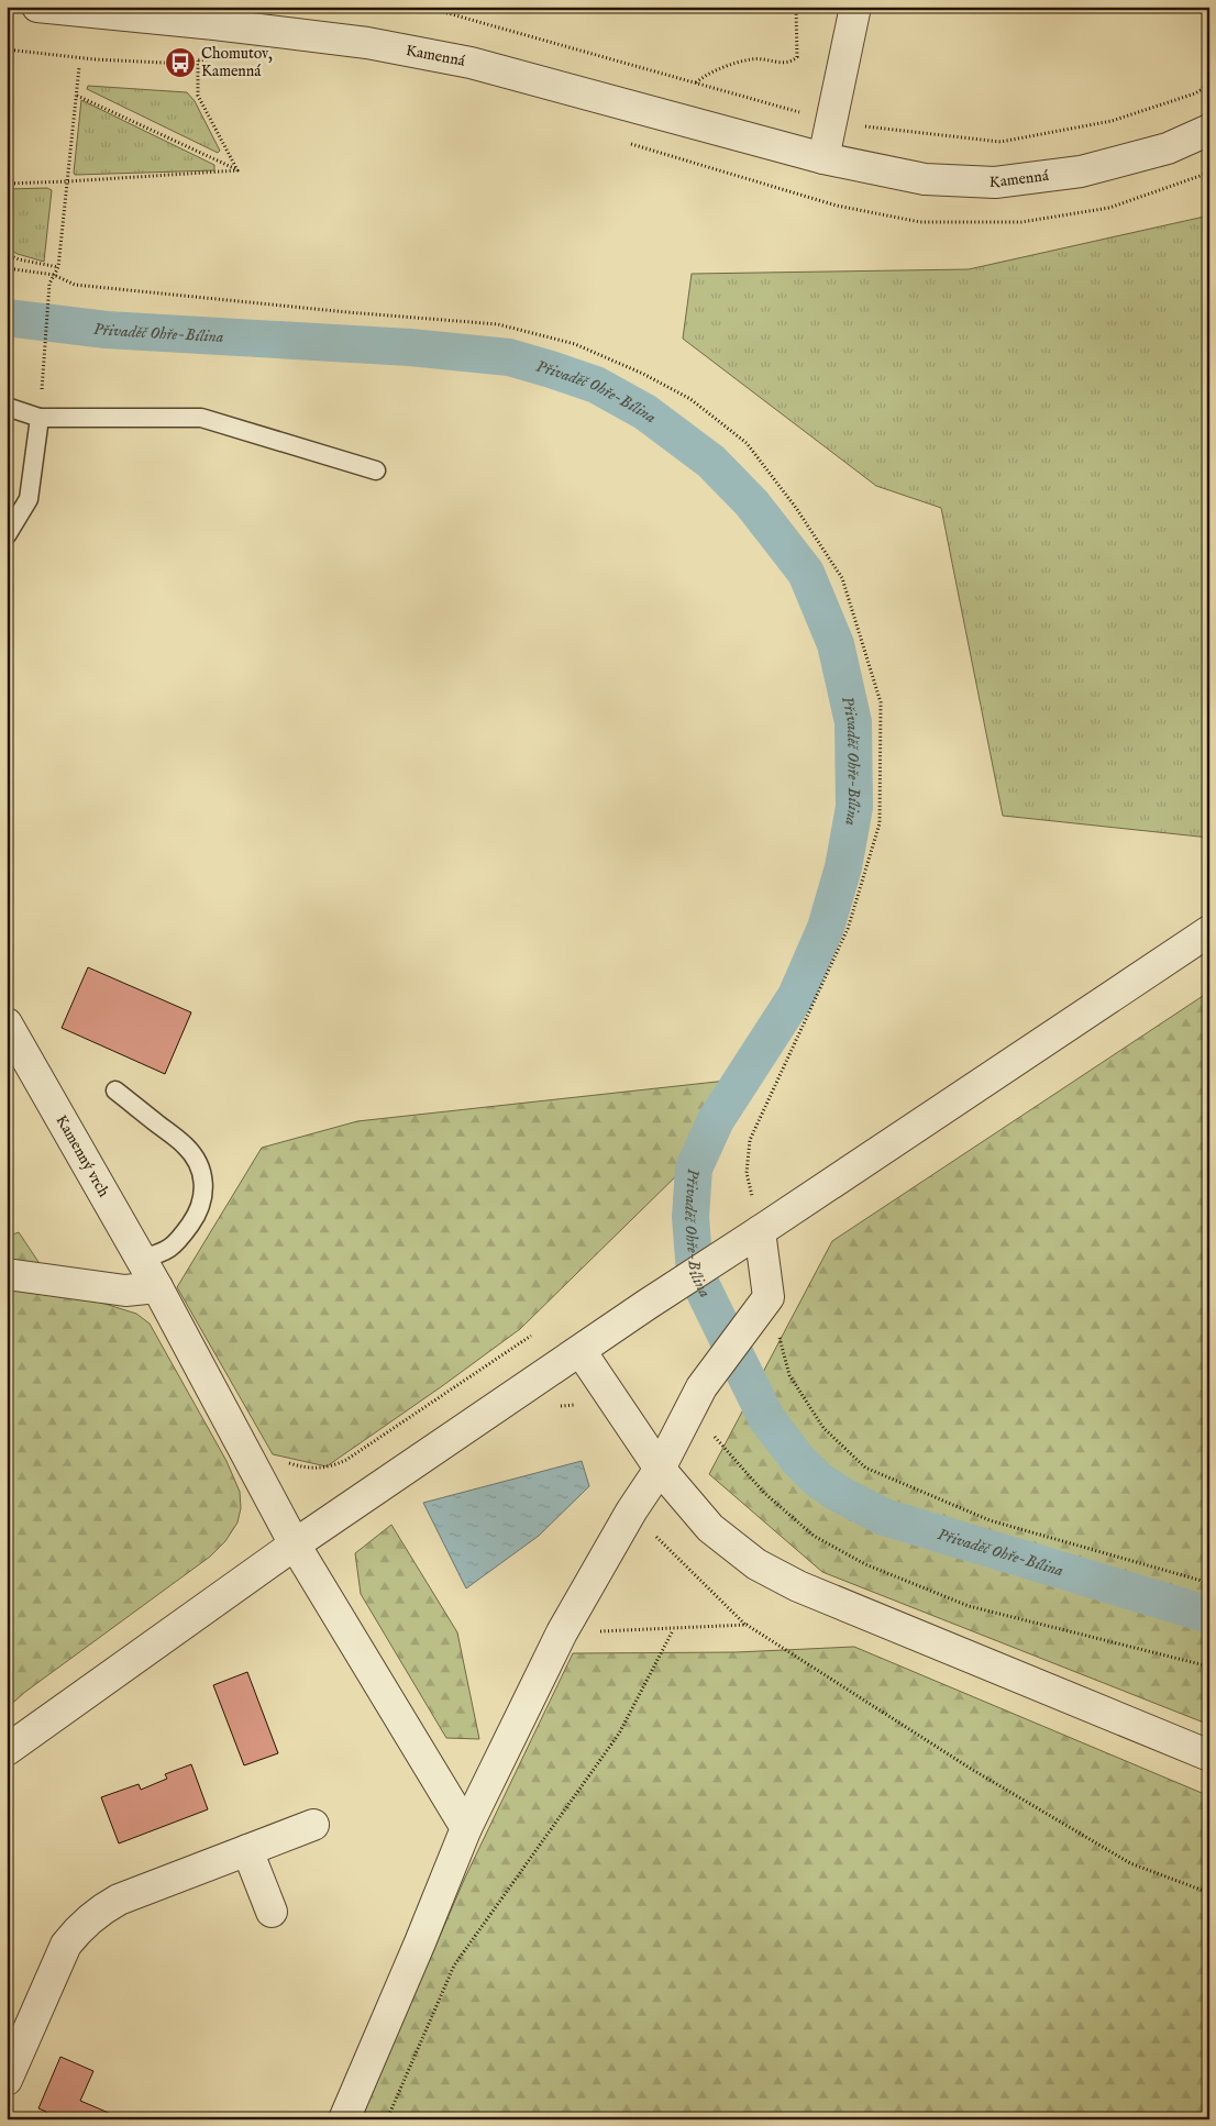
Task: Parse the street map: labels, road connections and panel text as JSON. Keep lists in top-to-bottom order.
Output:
{
  "streets": {
    "street": ["Kamenná", "Kamenný vrch"]
  },
  "water": ["Přivaděč Ohře-Bílina"],
  "places": {
    "bus stop": ["Chomutov, Kamenná"]
  }
}
